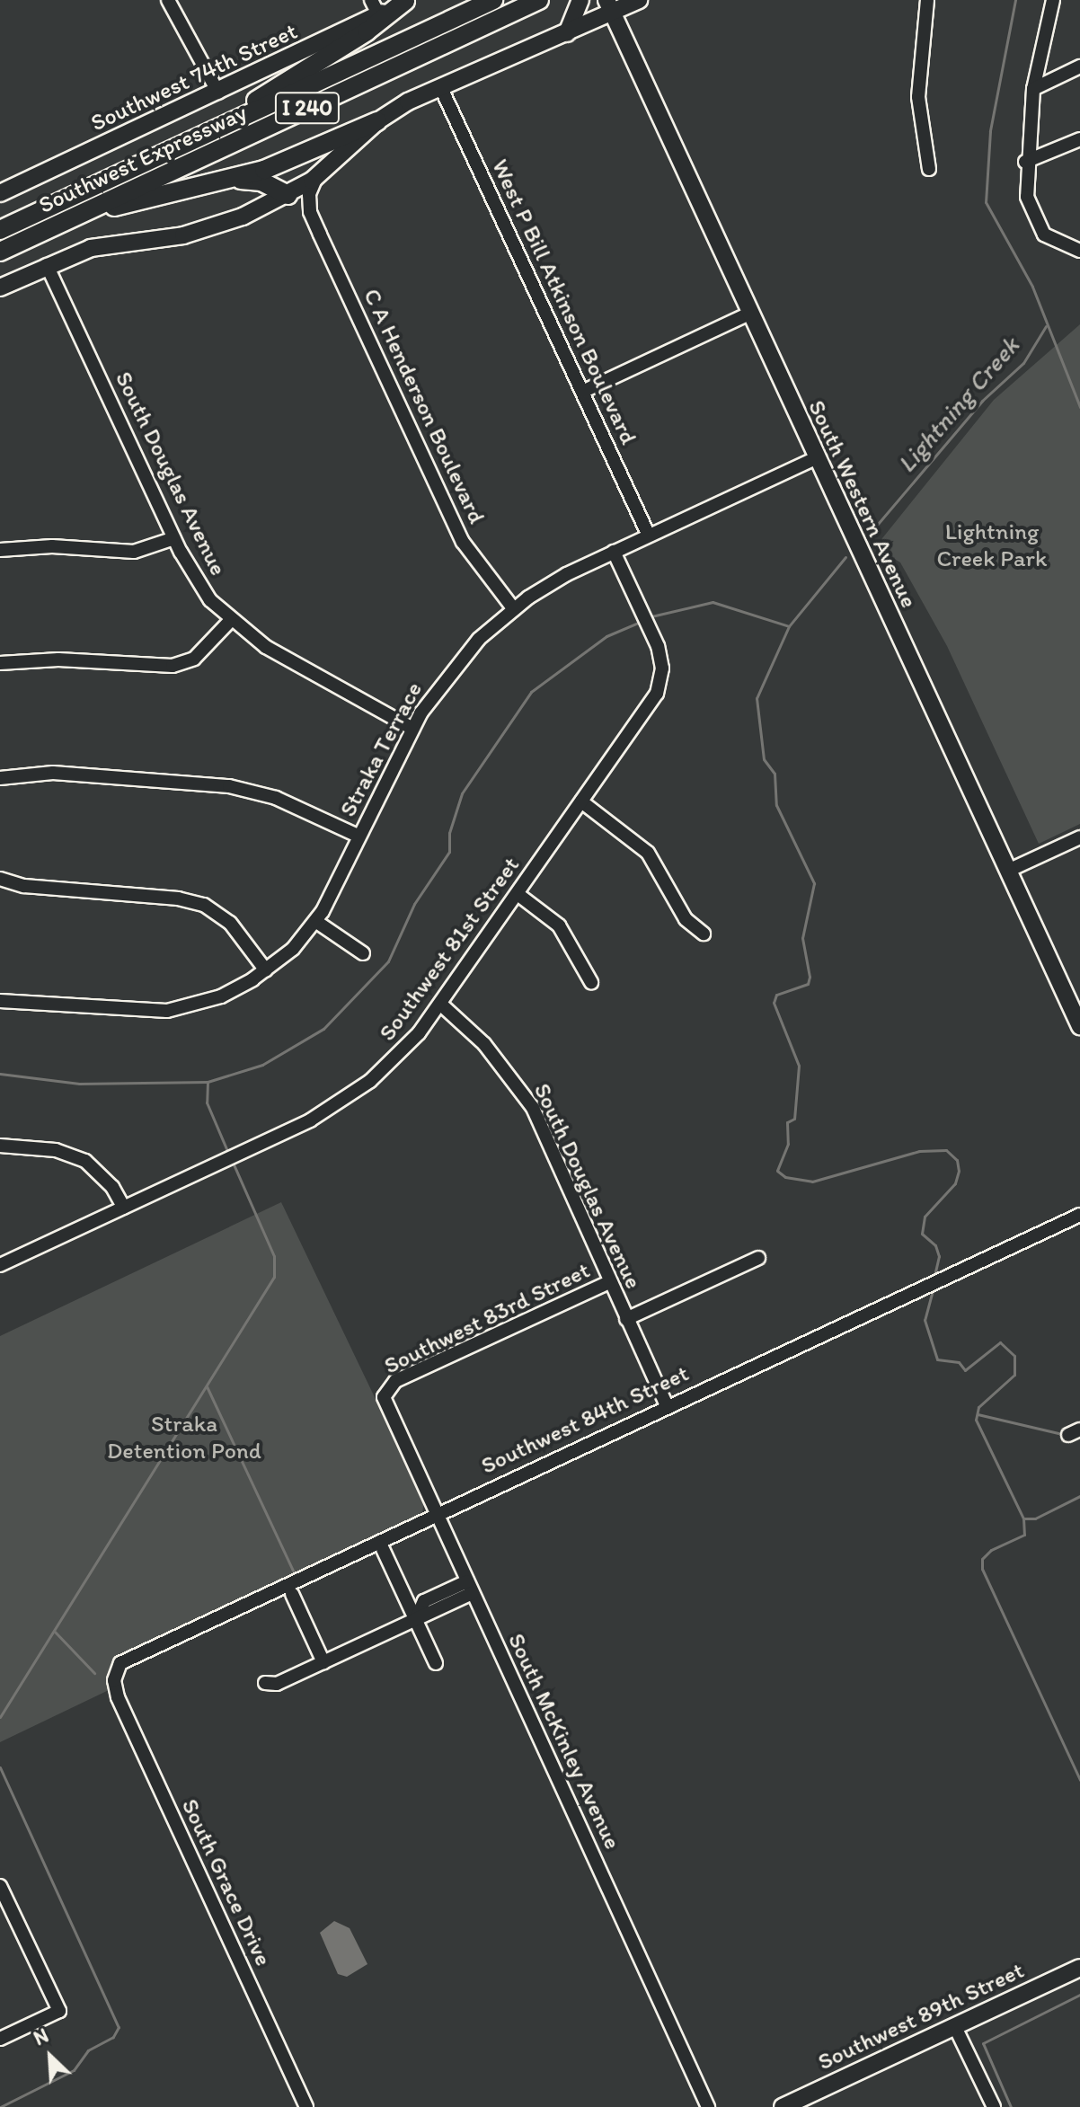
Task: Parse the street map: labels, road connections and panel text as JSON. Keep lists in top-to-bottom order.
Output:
{
  "streets": {
    "highway": ["I 240", "Southwest Expressway"],
    "main road": ["Southwest 74th Street", "South Western Avenue", "Southwest 89th Street"],
    "street": [
      "West P Bill Atkinson Boulevard",
      "C A Henderson Boulevard",
      "South Douglas Avenue",
      "Straka Terrace",
      "Southwest 81st Street",
      "Southwest 83rd Street",
      "Southwest 84th Street",
      "South McKinley Avenue",
      "South Grace Drive"
    ]
  },
  "crossings": [
    ["West P Bill Atkinson Boulevard", "Straka Terrace"],
    ["C A Henderson Boulevard", "Straka Terrace"],
    ["South Douglas Avenue", "Straka Terrace"],
    ["South Douglas Avenue", "Southwest 81st Street"],
    ["South Douglas Avenue", "Southwest 83rd Street"],
    ["South Douglas Avenue", "Southwest 84th Street"],
    ["South Western Avenue", "Straka Terrace"],
    ["Straka Terrace", "Southwest 81st Street"],
    ["Southwest 83rd Street", "South McKinley Avenue"],
    ["Southwest 84th Street", "South McKinley Avenue"],
    ["Southwest 84th Street", "South Grace Drive"]
  ],
  "water": ["Lightning Creek"],
  "parks": ["Lightning Creek Park", "Straka Detention Pond"],
  "north": "top left"
}
